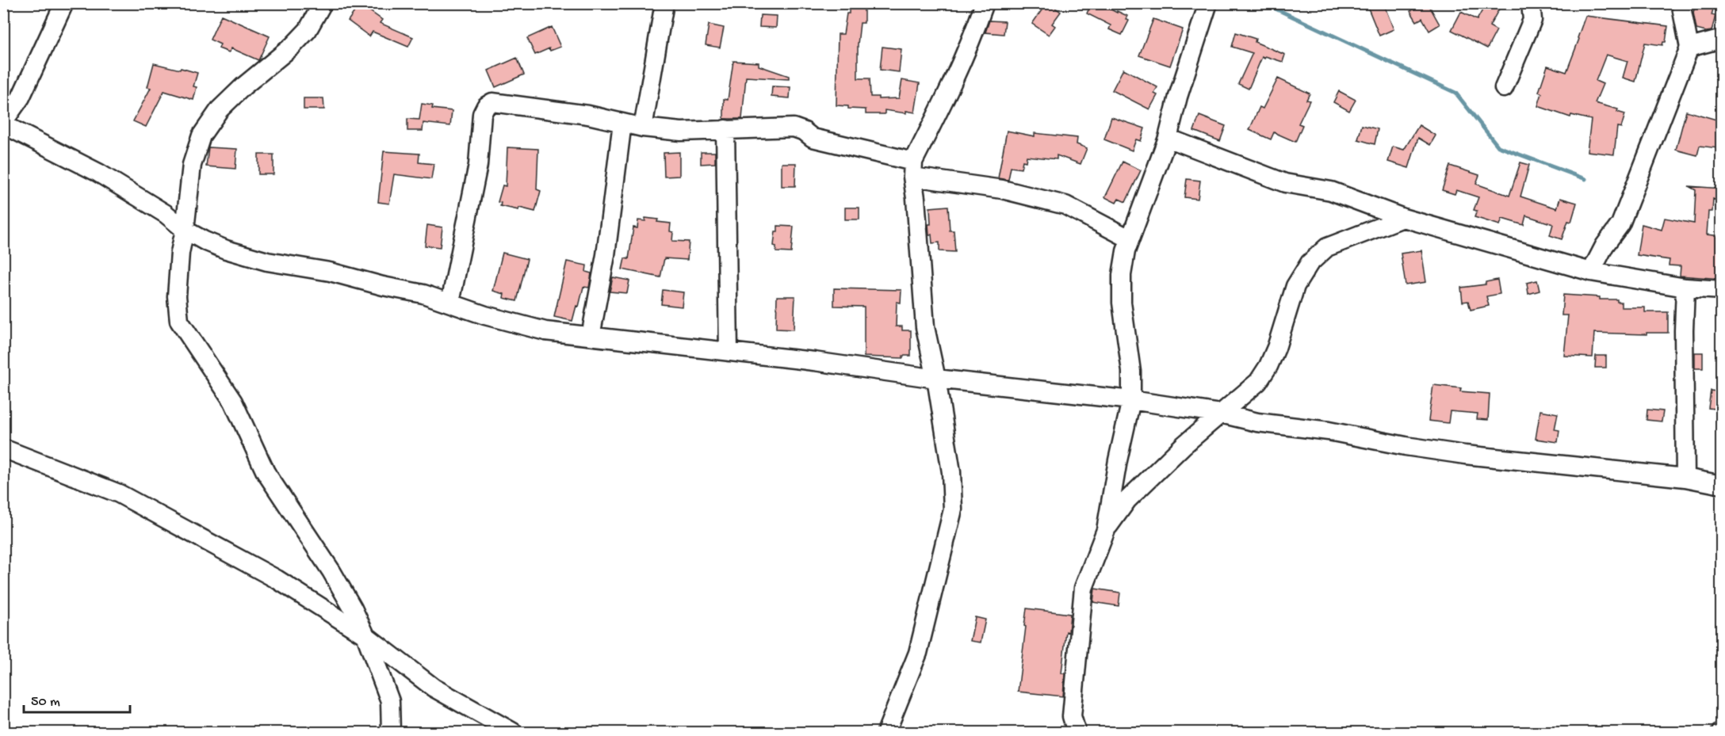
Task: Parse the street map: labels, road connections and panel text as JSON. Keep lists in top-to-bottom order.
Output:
{
  "scale_bar": "50 m"
}
